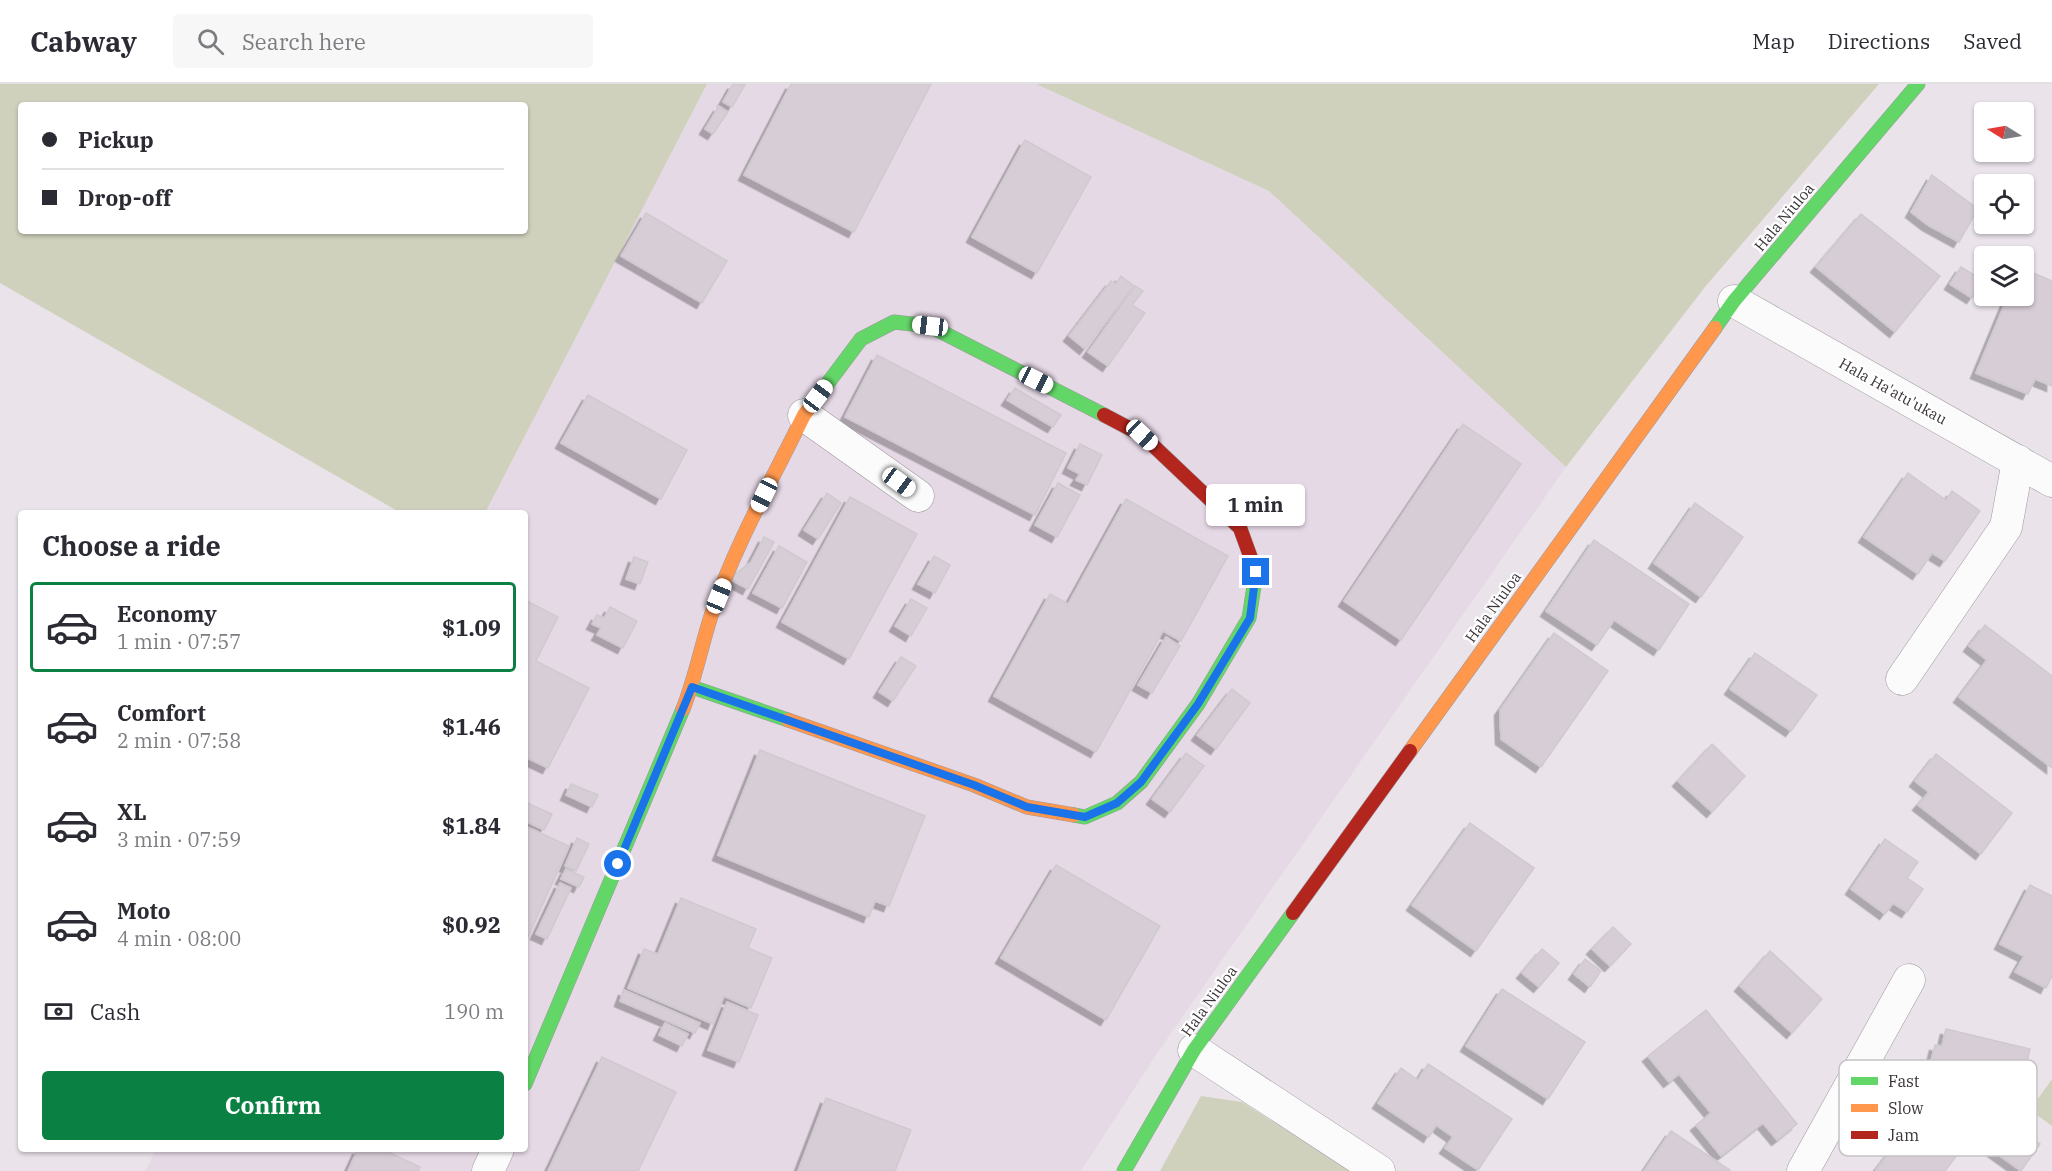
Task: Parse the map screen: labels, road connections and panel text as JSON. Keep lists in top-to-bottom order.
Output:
{
  "streets": {
    "street": ["Hala Niuloa", "Hala Ha'atu'ukau"]
  },
  "crossings": [
    ["Hala Niuloa", "Hala Ha'atu'ukau"]
  ],
  "legend": ["Fast", "Slow", "Jam"],
  "north": "left",
  "page": {
    "header": "Cabway",
    "search": "Search here",
    "nav": ["Map", "Directions", "Saved"],
    "banner": ["Pickup", "Drop-off"],
    "bubble": "1 min",
    "heading": "Choose a ride",
    "list": [
      {
        "name": "Economy",
        "note": "1 min · 07:57",
        "value": "$1.09"
      },
      {
        "name": "Comfort",
        "note": "2 min · 07:58",
        "value": "$1.46"
      },
      {
        "name": "XL",
        "note": "3 min · 07:59",
        "value": "$1.84"
      },
      {
        "name": "Moto",
        "note": "4 min · 08:00",
        "value": "$0.92"
      }
    ],
    "pay": ["Cash", "190 m"],
    "buttons": "Confirm"
  }
}
